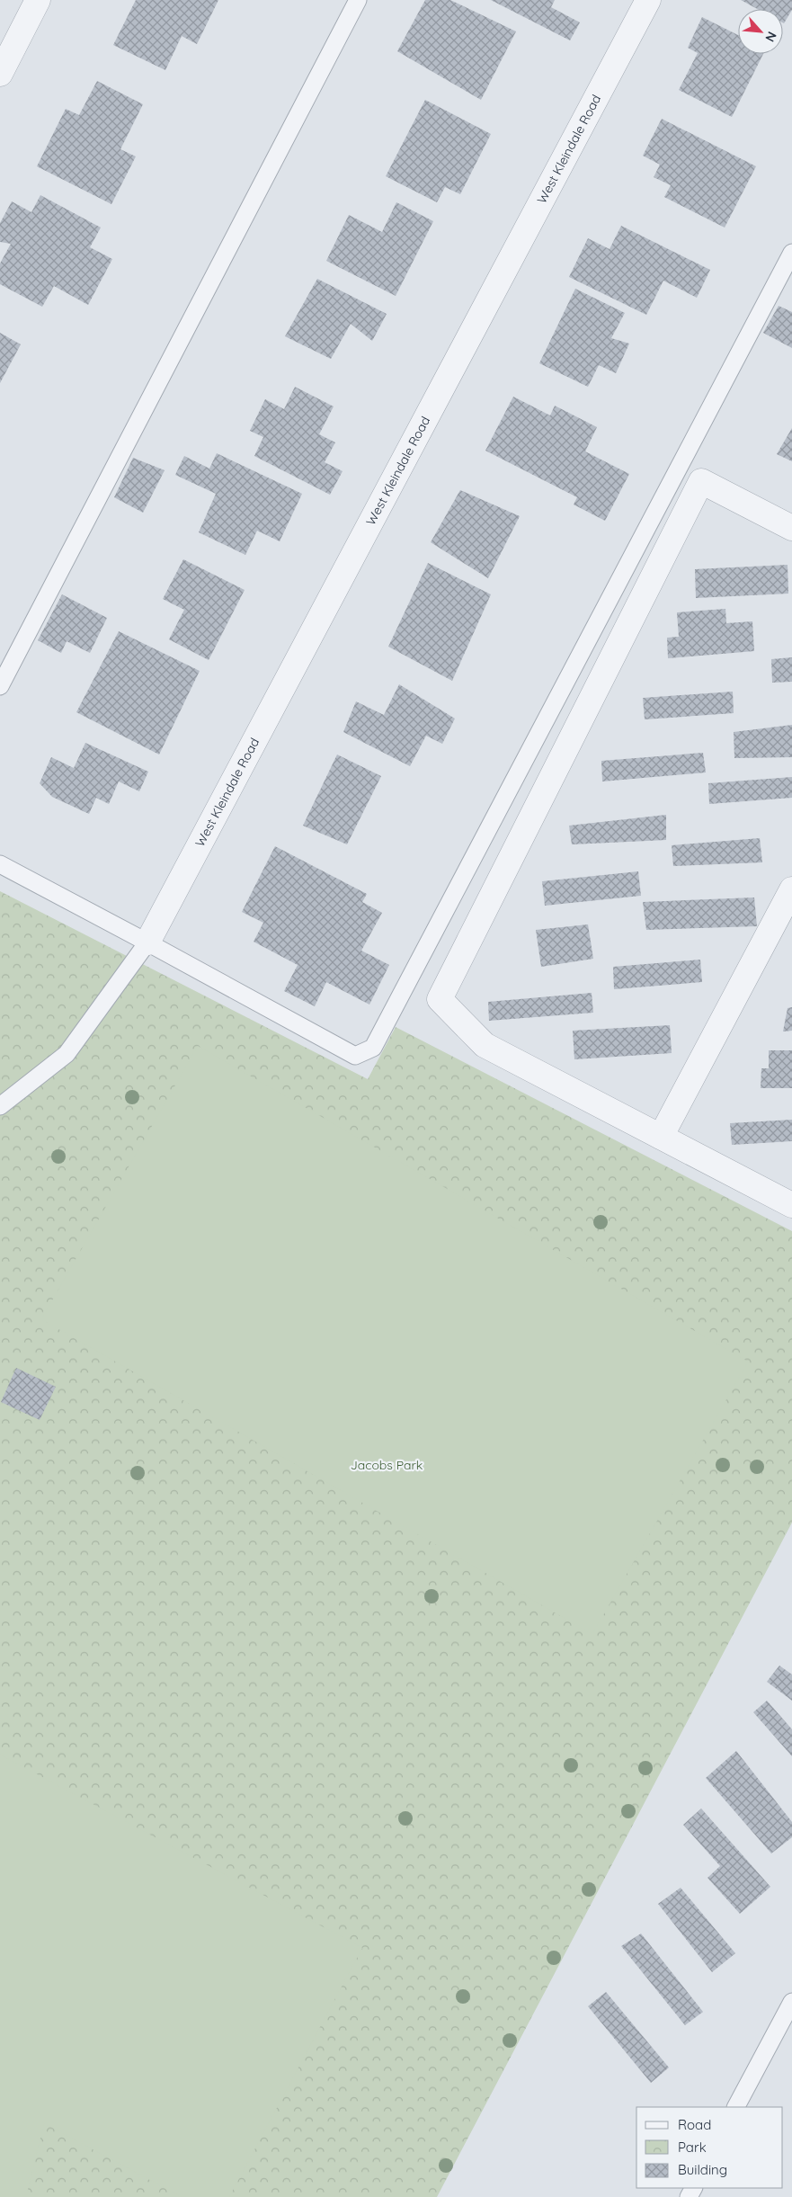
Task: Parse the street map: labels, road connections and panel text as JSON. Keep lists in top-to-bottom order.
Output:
{
  "streets": {
    "street": ["West Kleindale Road"]
  },
  "parks": ["Jacobs Park"],
  "legend": ["Road", "Park", "Building"],
  "north": "bottom right"
}
